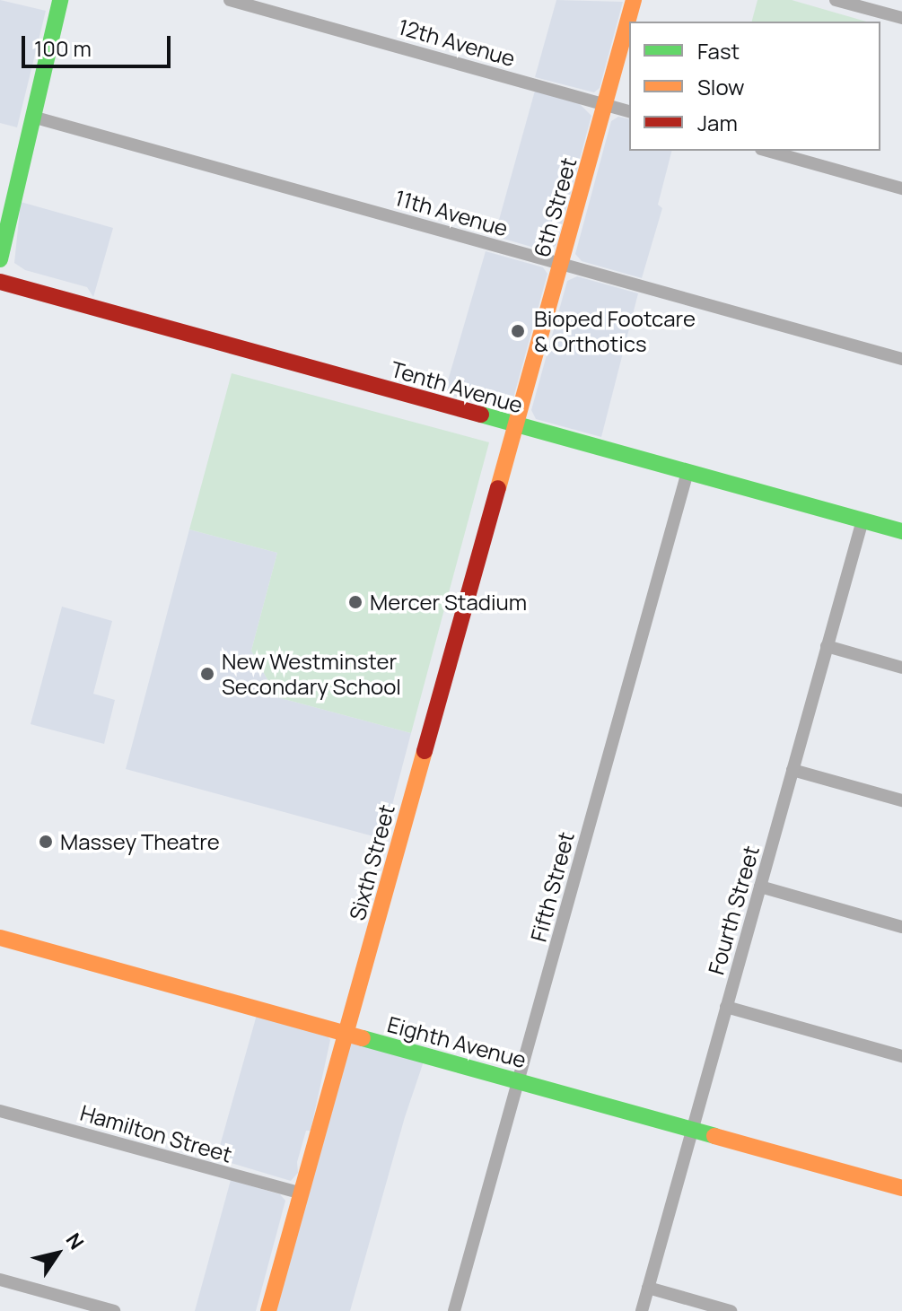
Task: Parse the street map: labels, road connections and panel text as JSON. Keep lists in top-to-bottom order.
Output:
{
  "streets": {
    "street": [
      "12th Avenue",
      "6th Street",
      "11th Avenue",
      "Tenth Avenue",
      "Sixth Street",
      "Fifth Street",
      "Fourth Street",
      "Eighth Avenue",
      "Hamilton Street"
    ]
  },
  "crossings": [
    ["12th Avenue", "6th Street"],
    ["6th Street", "11th Avenue"],
    ["6th Street", "Tenth Avenue"],
    ["6th Street", "Sixth Street"],
    ["Tenth Avenue", "Sixth Street"],
    ["Tenth Avenue", "Fifth Street"],
    ["Tenth Avenue", "Fourth Street"],
    ["Sixth Street", "Eighth Avenue"],
    ["Sixth Street", "Hamilton Street"],
    ["Fifth Street", "Eighth Avenue"],
    ["Fourth Street", "Eighth Avenue"]
  ],
  "places": [
    "Bioped Footcare & Orthotics",
    "Mercer Stadium",
    "New Westminster Secondary School",
    "Massey Theatre"
  ],
  "legend": ["Fast", "Slow", "Jam"],
  "scale_bar": "100 m",
  "north": "top right"
}
